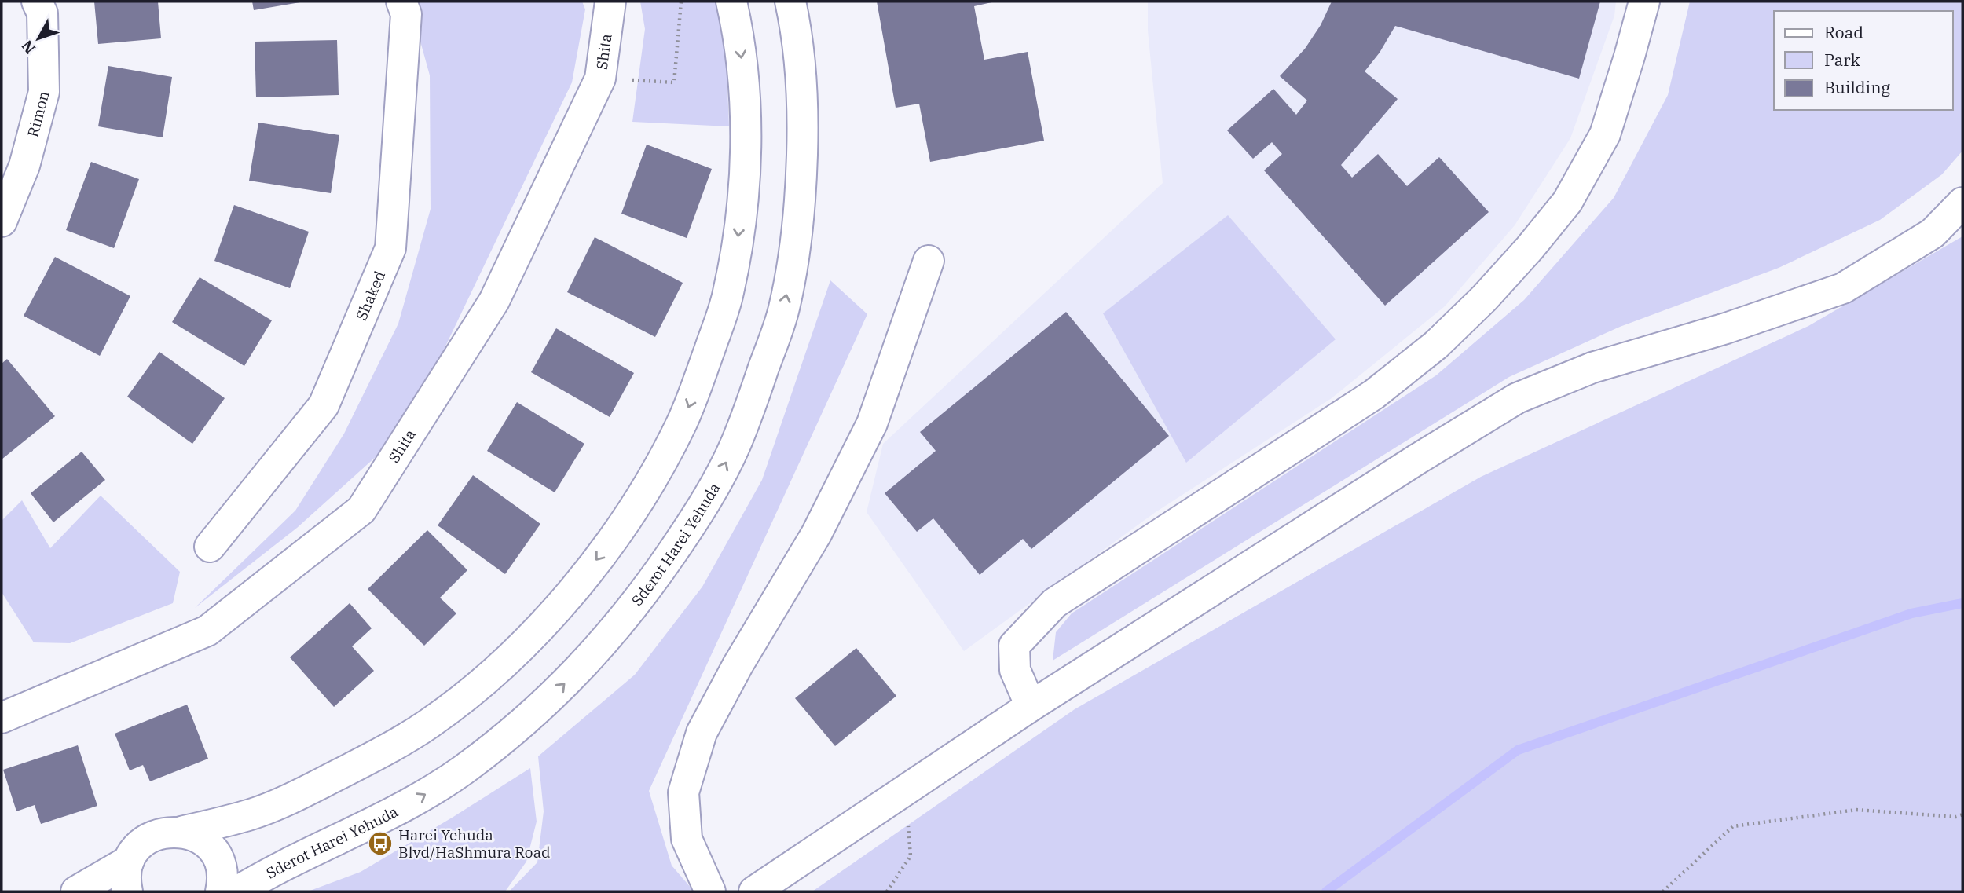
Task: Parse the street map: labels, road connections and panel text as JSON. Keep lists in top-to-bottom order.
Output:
{
  "streets": {
    "street": [
      "Shita",
      "Rimon",
      "Shaked",
      "Sderot Harei Yehuda"
    ]
  },
  "places": {
    "bus stop": ["Harei Yehuda Blvd/HaShmura Road"]
  },
  "legend": ["Road", "Park", "Building"],
  "north": "bottom left"
}
